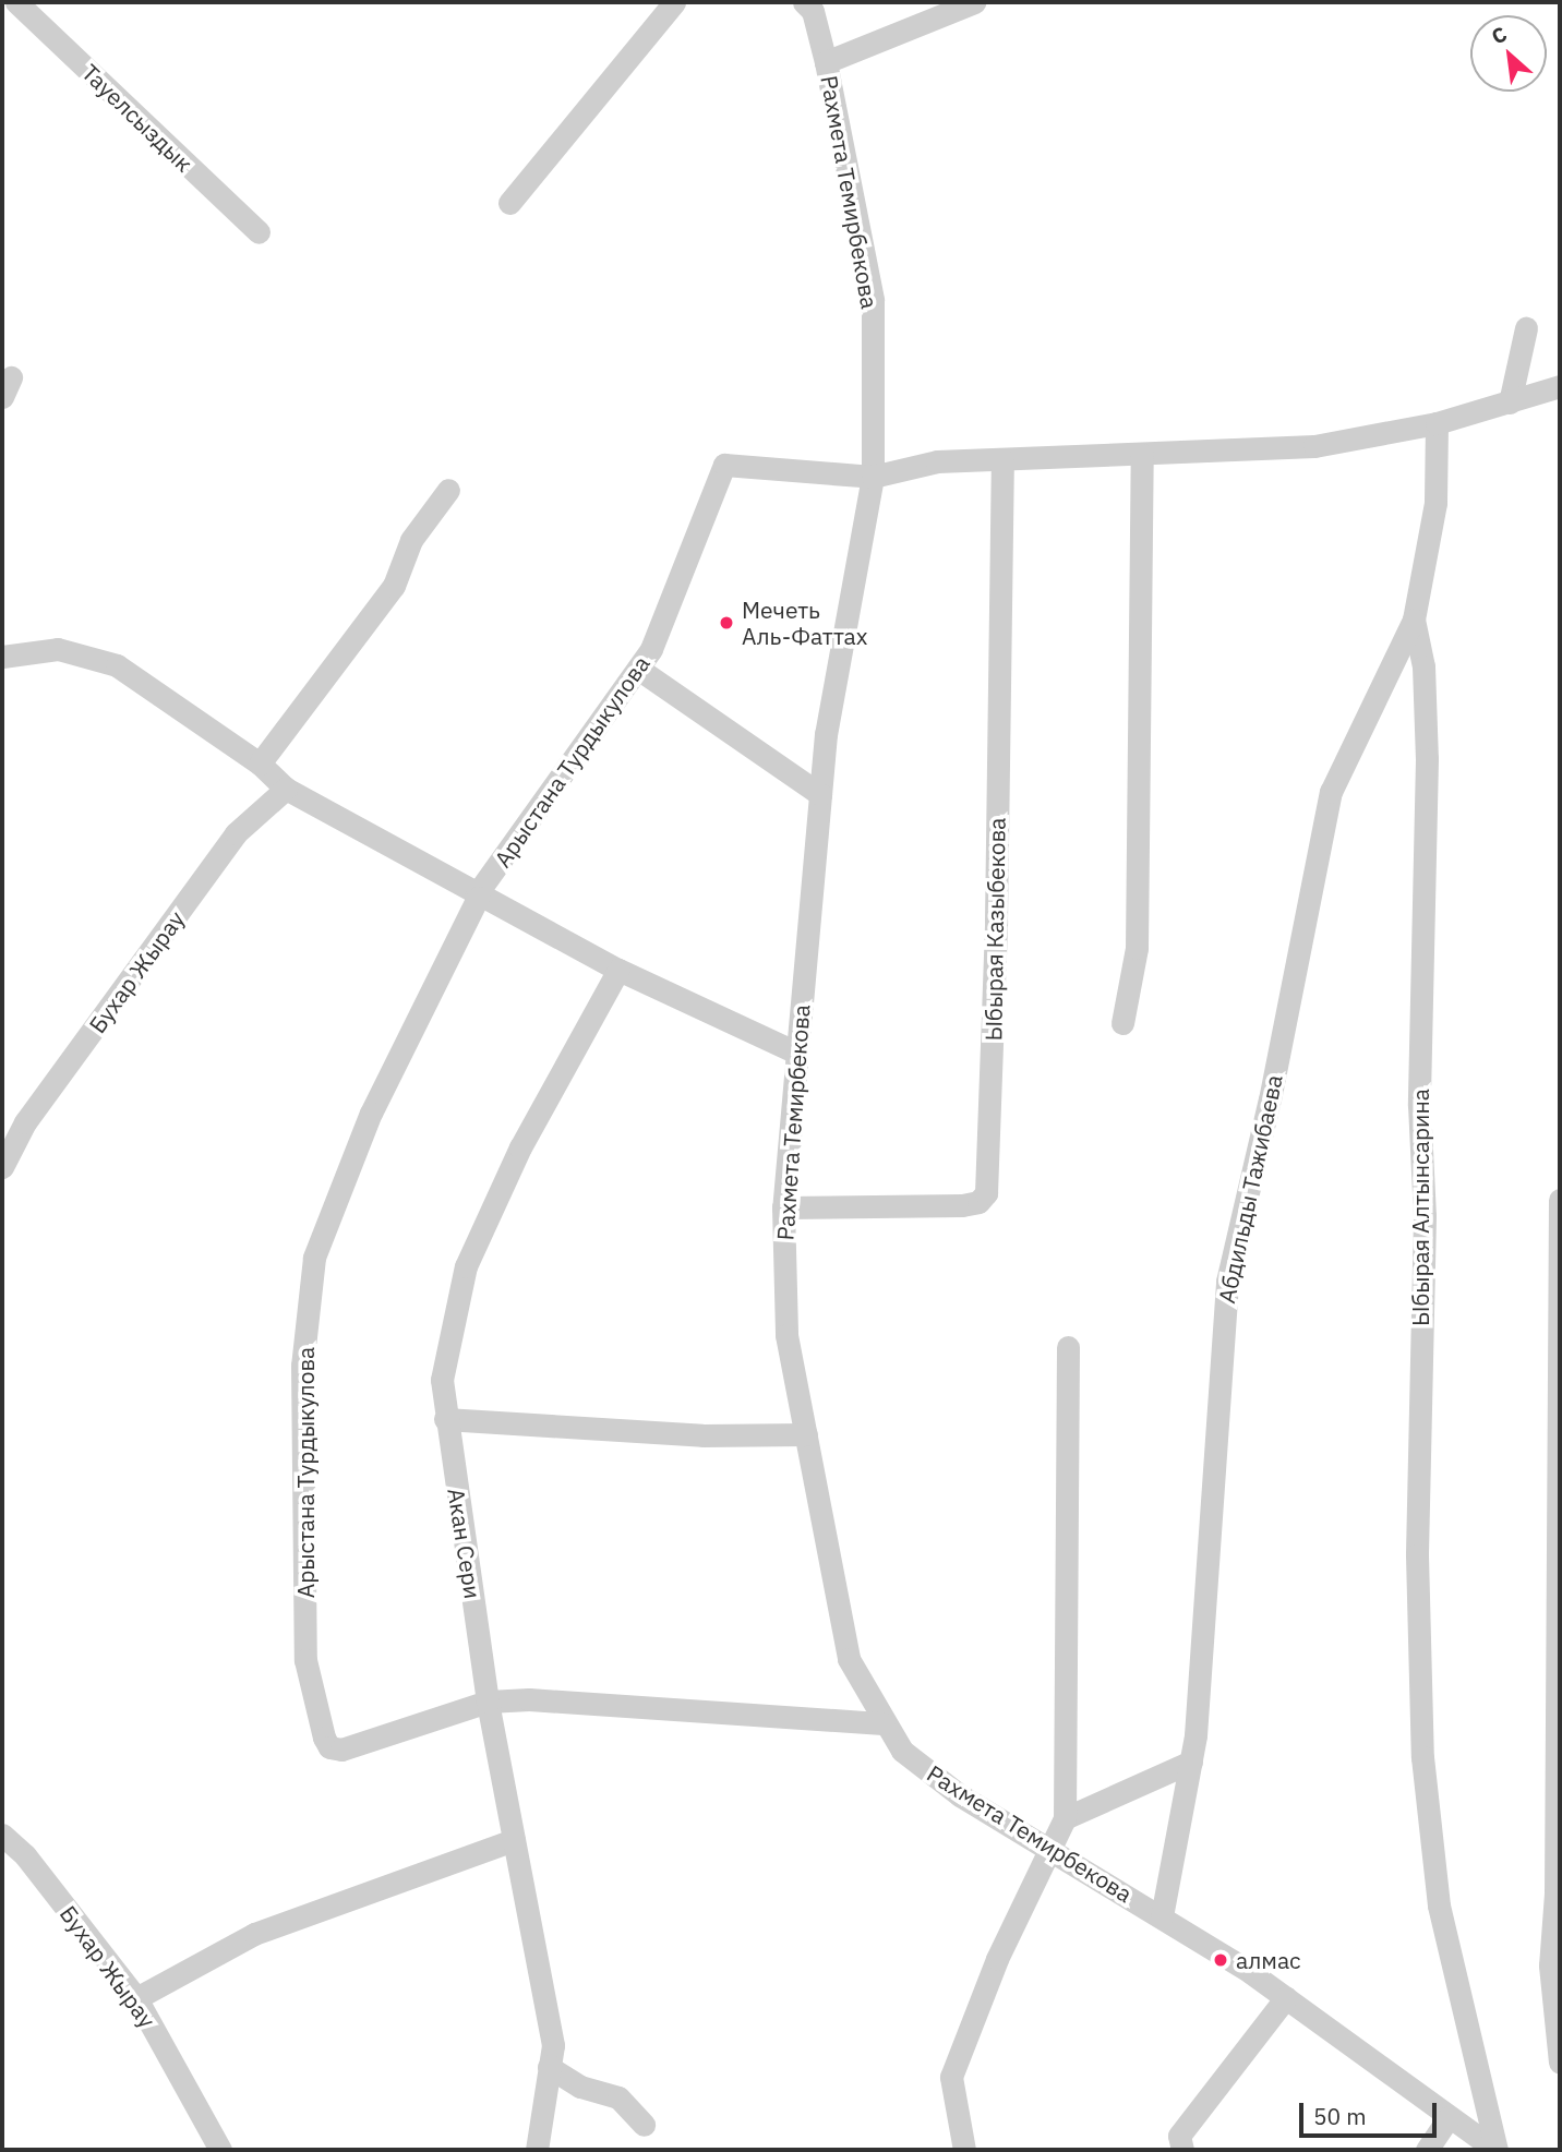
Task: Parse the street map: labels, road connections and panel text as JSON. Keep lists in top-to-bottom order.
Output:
{
  "streets": {
    "street": [
      "Тауелсыздык",
      "Рахмета Темирбекова",
      "Арыстана Турдыкулова",
      "Ыбырая Казыбекова",
      "Бухар Жырау",
      "Абдильды Тажибаева",
      "Ыбырая Алтынсарина",
      "Акан Сери"
    ]
  },
  "crossings": [
    ["Рахмета Темирбекова", "Арыстана Турдыкулова"],
    ["Рахмета Темирбекова", "Ыбырая Казыбекова"],
    ["Рахмета Темирбекова", "Абдильды Тажибаева"],
    ["Рахмета Темирбекова", "Ыбырая Алтынсарина"],
    ["Арыстана Турдыкулова", "Акан Сери"],
    ["Абдильды Тажибаева", "Ыбырая Алтынсарина"]
  ],
  "places": ["Мечеть Аль-Фаттах", "алмас"],
  "scale_bar": "50 m",
  "north": "top left"
}
